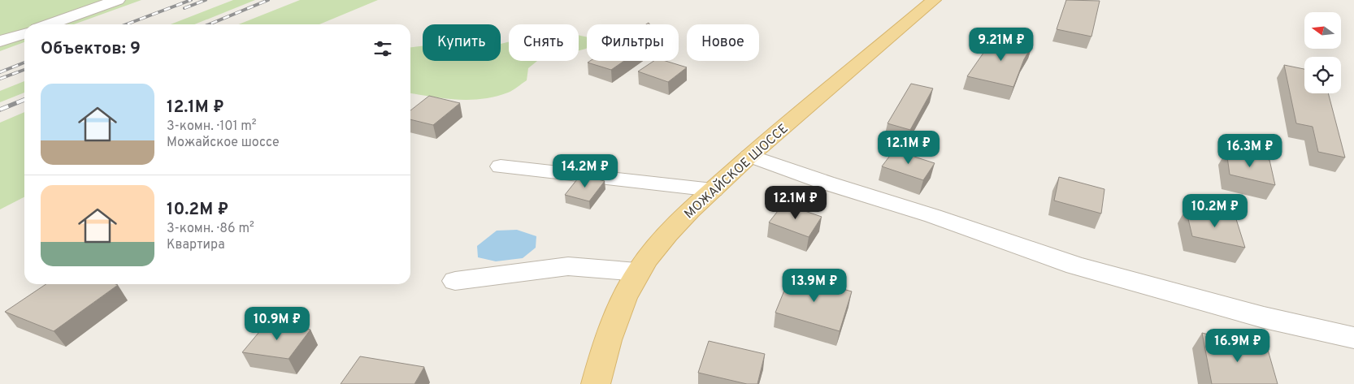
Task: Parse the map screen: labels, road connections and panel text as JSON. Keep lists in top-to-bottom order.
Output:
{
  "streets": {
    "main road": ["МОЖАЙСКОЕ ШОССЕ"]
  },
  "north": "left",
  "page": {
    "chip": [
      "Купить",
      "Снять",
      "Фильтры",
      "Новое"
    ],
    "heading": "Объектов: 9",
    "price": [
      "9.21M ₽",
      "12.1M ₽",
      "16.3M ₽",
      "14.2M ₽",
      "12.1M ₽",
      "10.2M ₽",
      "13.9M ₽",
      "10.9M ₽",
      "16.9M ₽"
    ],
    "list": [
      {
        "name": "12.1M ₽",
        "note": "3-комн. · 101 m² · Можайское шоссе"
      },
      {
        "name": "10.2M ₽",
        "note": "3-комн. · 86 m² · Квартира"
      }
    ]
  }
}
